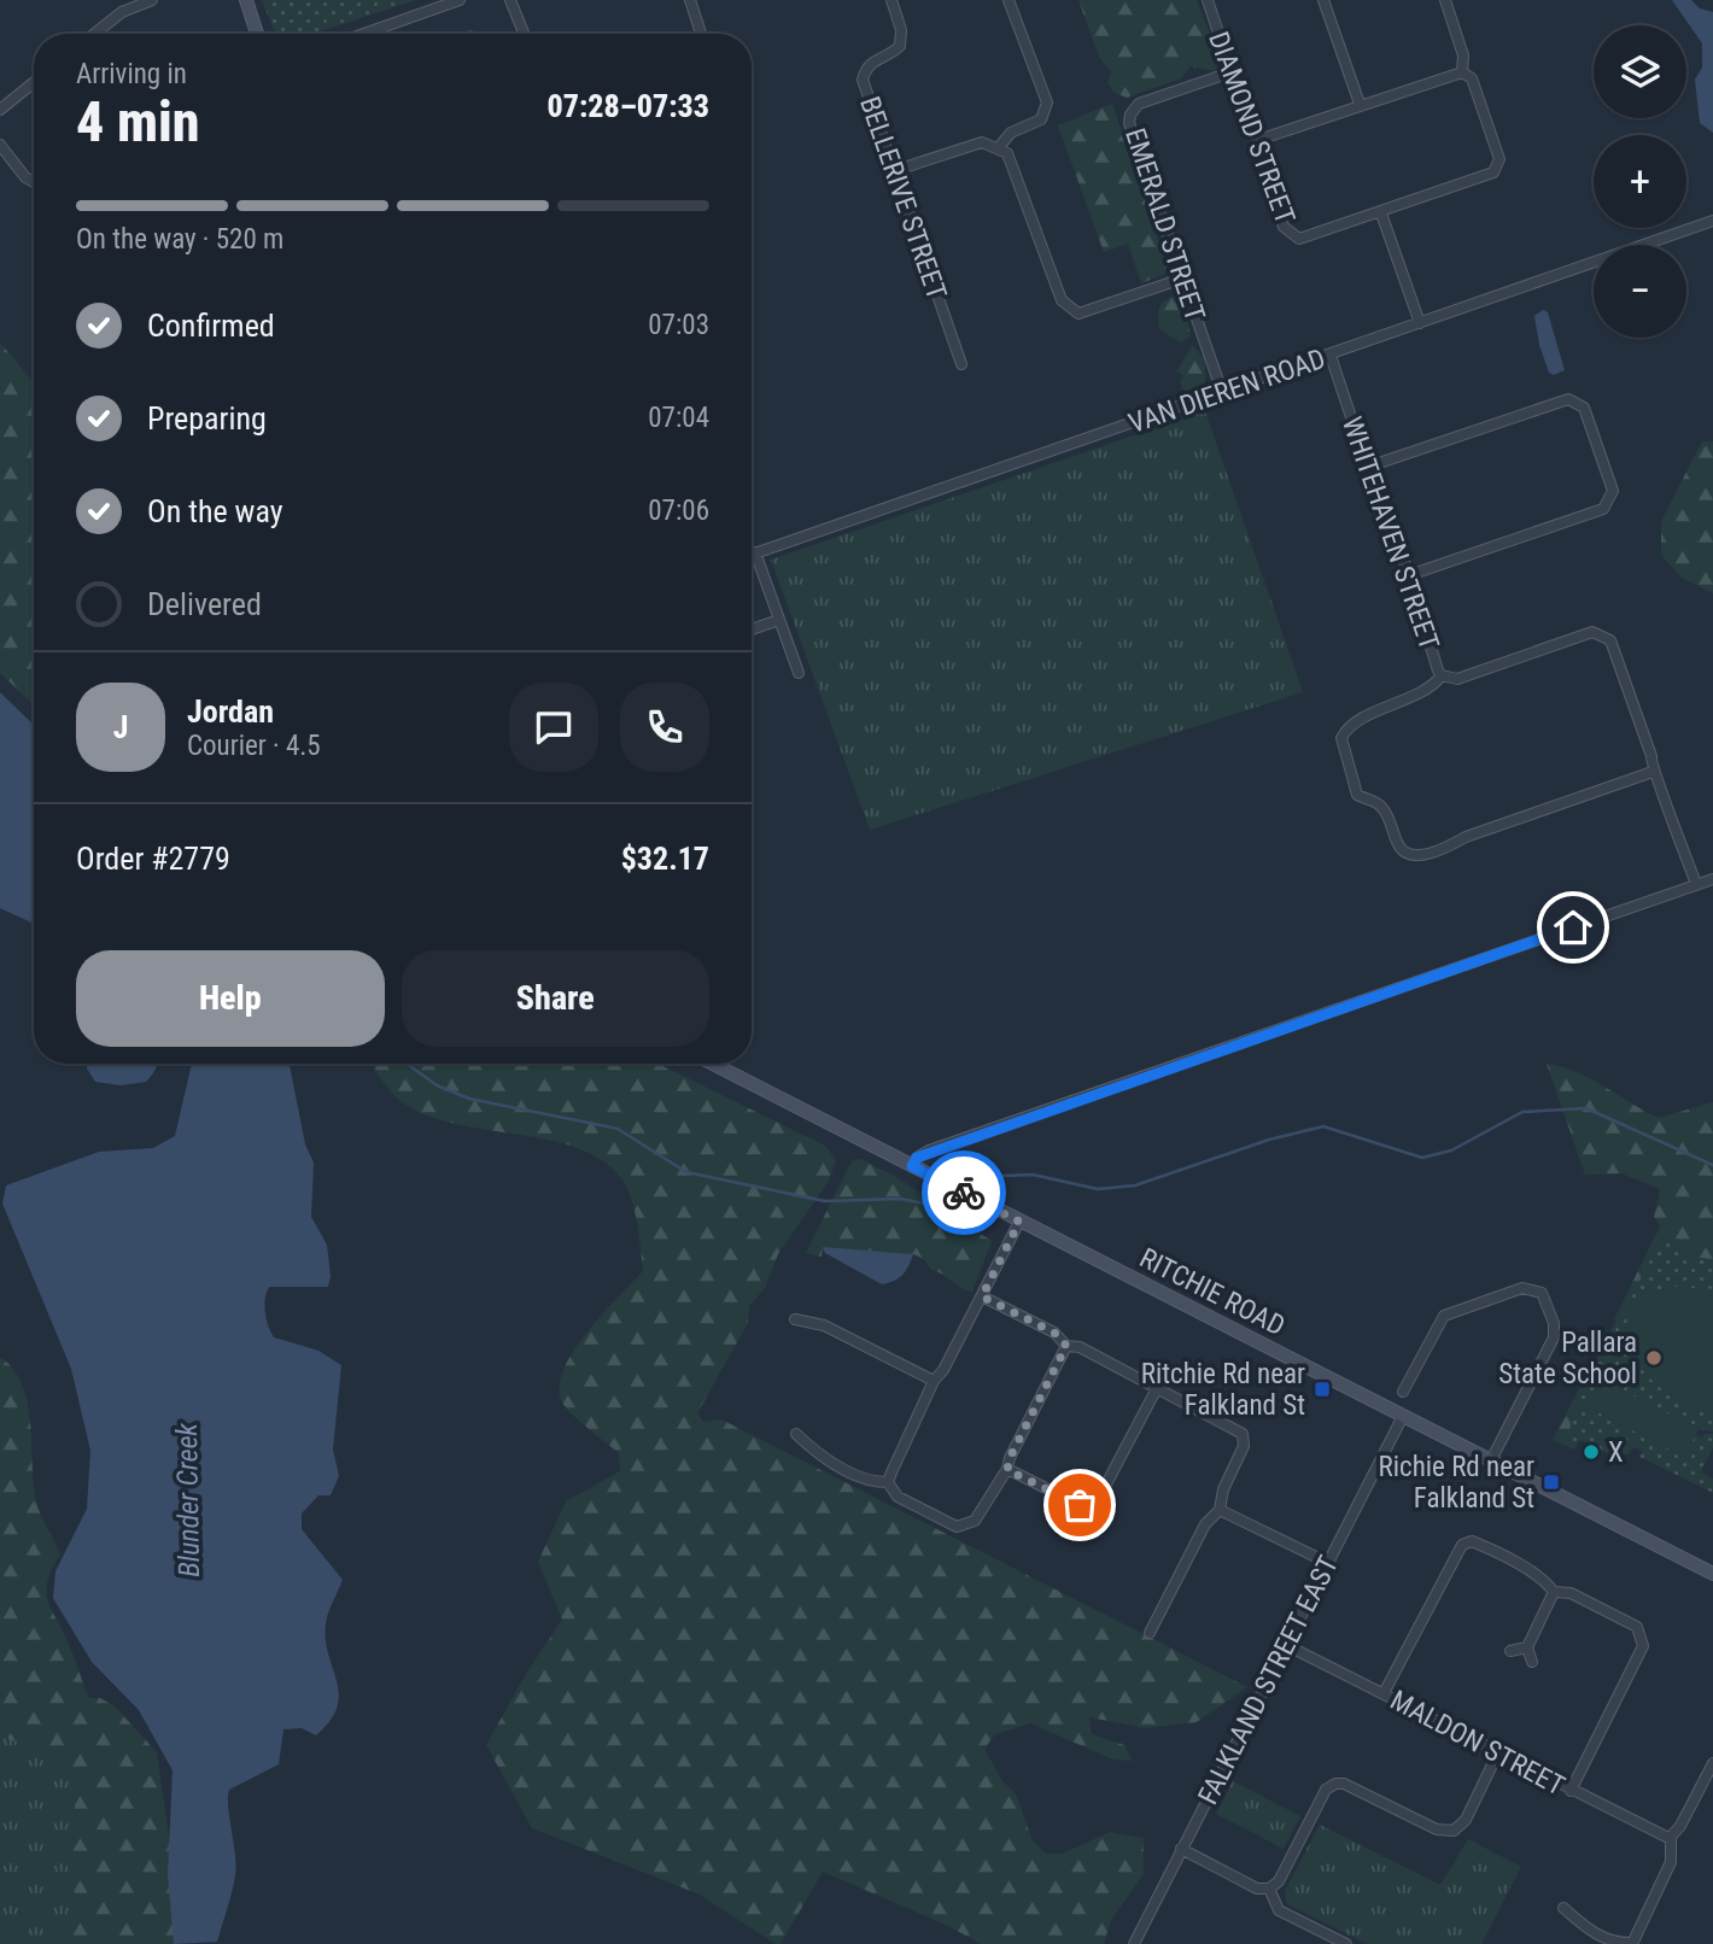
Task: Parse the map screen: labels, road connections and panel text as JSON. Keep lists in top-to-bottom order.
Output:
{
  "streets": {
    "street": [
      "DIAMOND STREET",
      "BELLERIVE STREET",
      "EMERALD STREET",
      "VAN DIEREN ROAD",
      "WHITEHAVEN STREET",
      "RITCHIE ROAD",
      "FALKLAND STREET EAST",
      "MALDON STREET"
    ]
  },
  "crossings": [
    ["DIAMOND STREET", "EMERALD STREET"],
    ["EMERALD STREET", "VAN DIEREN ROAD"],
    ["VAN DIEREN ROAD", "WHITEHAVEN STREET"],
    ["RITCHIE ROAD", "FALKLAND STREET EAST"],
    ["FALKLAND STREET EAST", "MALDON STREET"]
  ],
  "water": ["Blunder Creek"],
  "places": {
    "other": ["Pallara State School", "X"],
    "transit": ["Ritchie Rd near Falkland St", "Richie Rd near Falkland St"]
  },
  "page": {
    "map_buttons": ["+", "−"],
    "heading": ["4 min", "Arriving in", "07:28–07:33"],
    "panel": [
      "Jordan",
      "Courier · 4.5",
      "Order #2779",
      "$32.17"
    ],
    "bar": "On the way · 520 m",
    "list": [
      ["Confirmed", "07:03"],
      ["Preparing", "07:04"],
      ["On the way", "07:06"],
      "Delivered"
    ],
    "round": "J",
    "buttons": ["Help", "Share"]
  }
}
